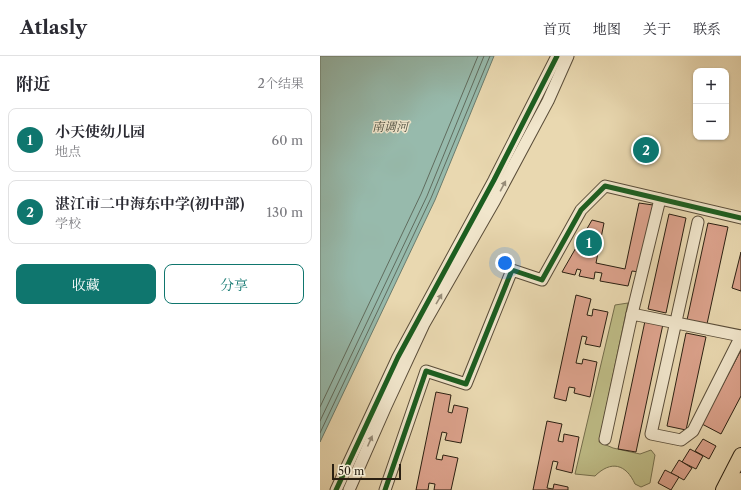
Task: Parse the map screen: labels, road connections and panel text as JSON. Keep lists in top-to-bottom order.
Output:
{
  "water": ["南调河"],
  "scale_bar": "50 m",
  "page": {
    "header": "Atlasly",
    "nav": [
      "首页",
      "地图",
      "关于",
      "联系"
    ],
    "heading": ["附近", "2个结果"],
    "map_buttons": ["+", "−"],
    "list": [
      {
        "mark": "1",
        "name": "小天使幼儿园",
        "note": "地点",
        "value": "60 m"
      },
      {
        "mark": "2",
        "name": "湛江市二中海东中学(初中部)",
        "note": "学校",
        "value": "130 m"
      }
    ],
    "pins": ["2", "1"],
    "buttons": ["收藏", "分享"],
    "scale": "50 m"
  }
}
